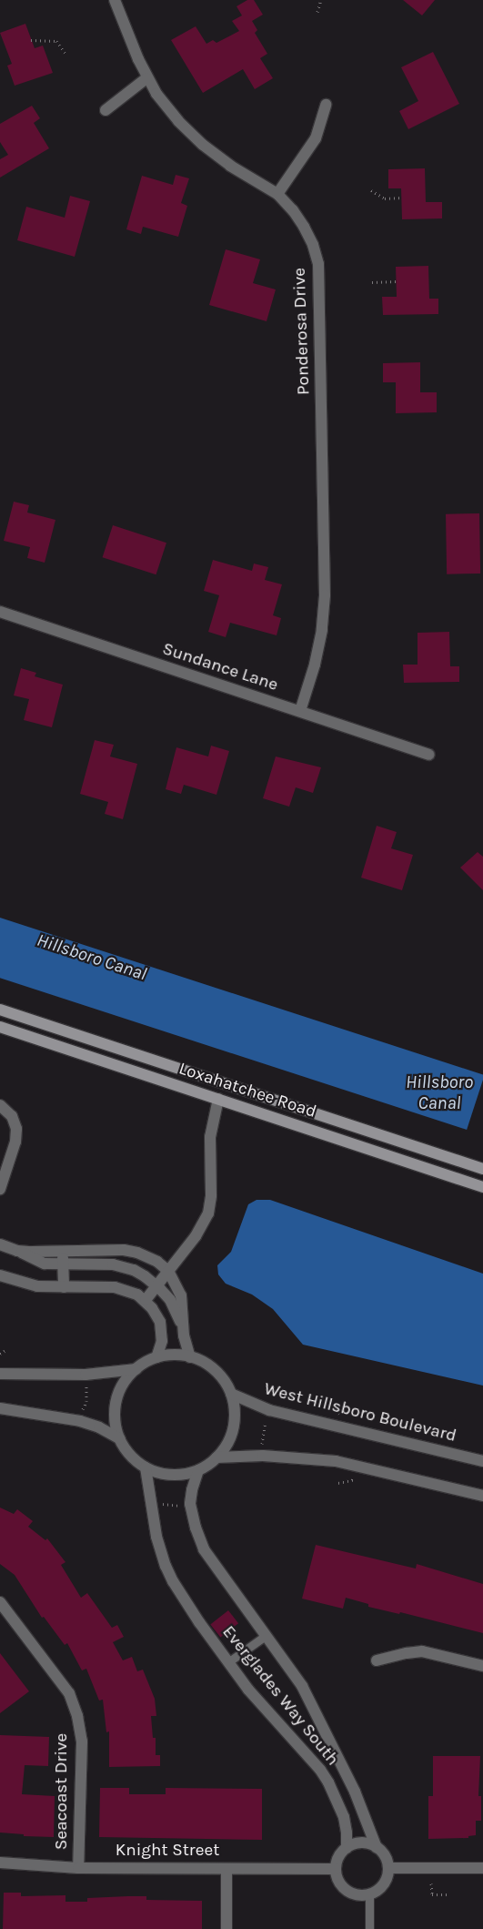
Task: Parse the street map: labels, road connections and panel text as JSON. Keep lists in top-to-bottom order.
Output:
{
  "streets": {
    "main road": ["Loxahatchee Road"],
    "street": [
      "Ponderosa Drive",
      "Sundance Lane",
      "West Hillsboro Boulevard",
      "Everglades Way South",
      "Seacoast Drive",
      "Knight Street"
    ]
  },
  "crossings": [
    ["Ponderosa Drive", "Sundance Lane"],
    ["West Hillsboro Boulevard", "Everglades Way South"],
    ["Everglades Way South", "Knight Street"],
    ["Seacoast Drive", "Knight Street"]
  ],
  "water": ["Hillsboro Canal"]
}
